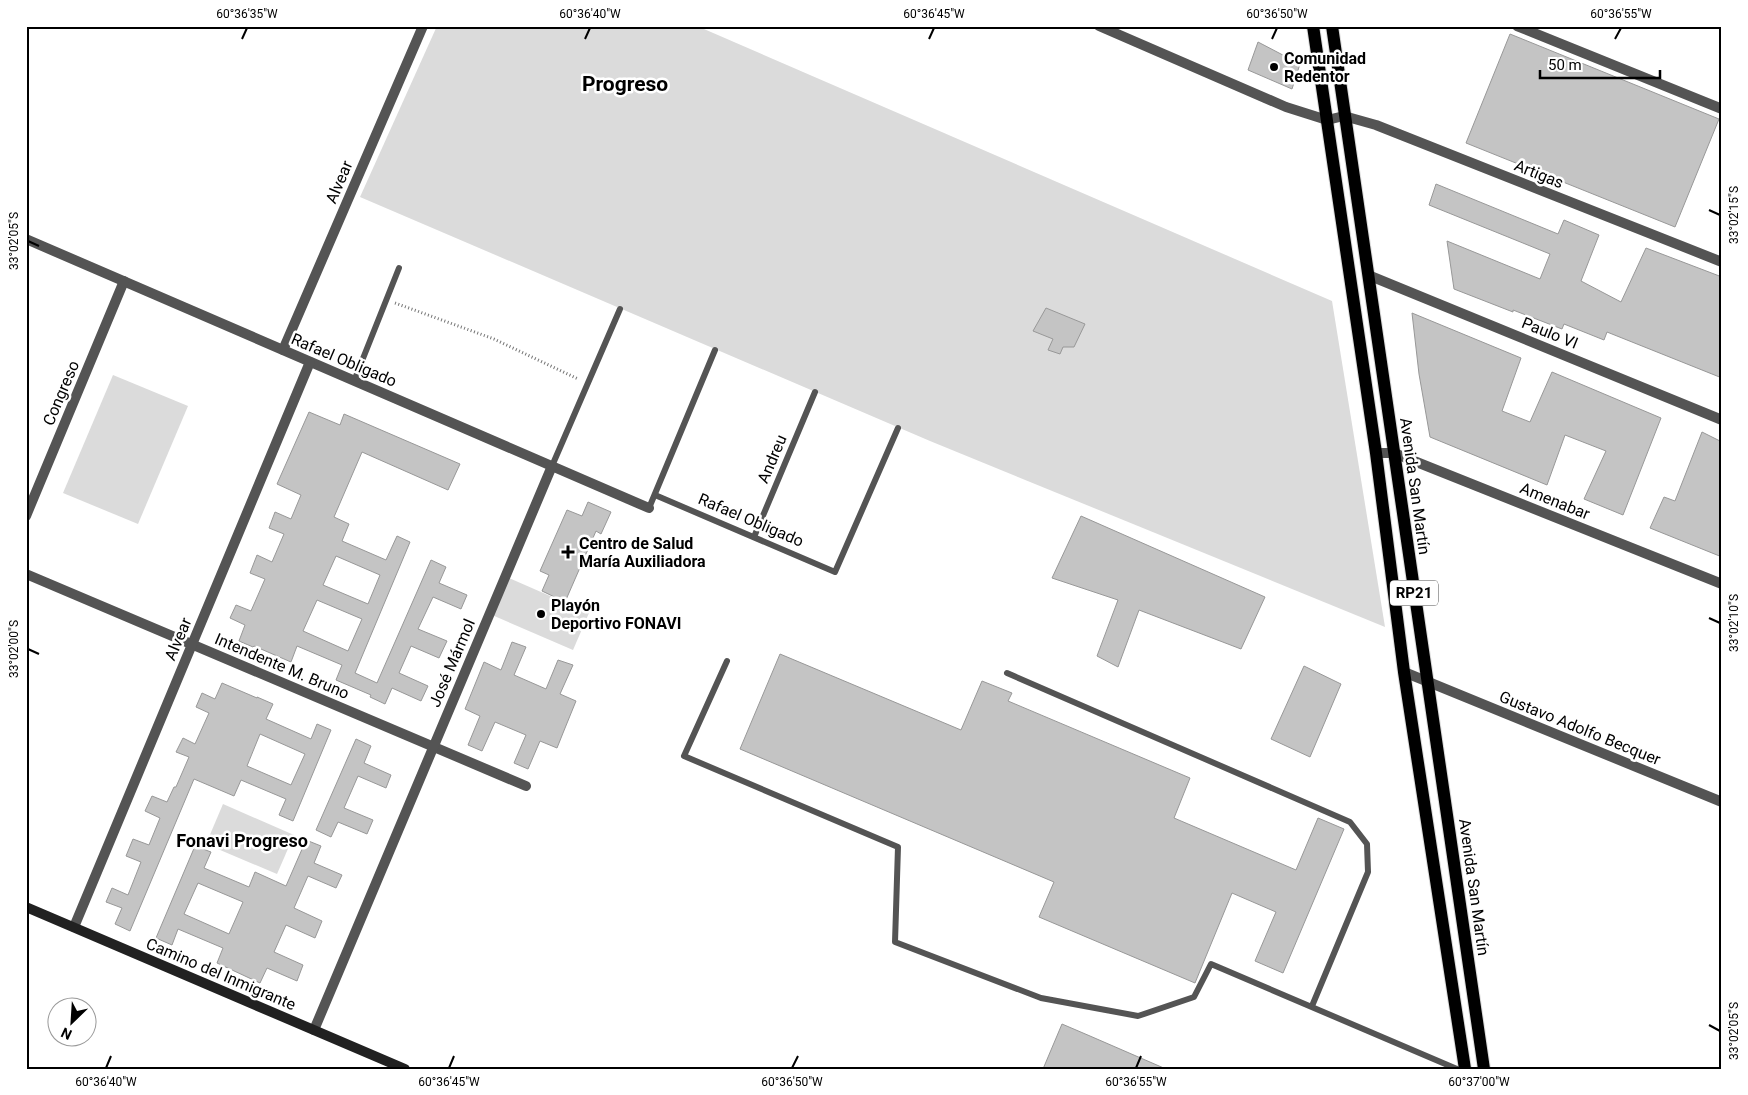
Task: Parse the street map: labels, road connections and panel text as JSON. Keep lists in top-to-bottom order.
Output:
{
  "streets": {
    "main road": ["Avenida San Martín", "RP21", "Camino del Inmigrante"],
    "street": [
      "Artigas",
      "Alvear",
      "Paulo VI",
      "Rafael Obligado",
      "Congreso",
      "Amenabar",
      "José Mármol",
      "Intendente M. Bruno",
      "Gustavo Adolfo Becquer"
    ],
    "lane": ["Andreu"]
  },
  "crossings": [
    ["Artigas", "Avenida San Martín"],
    ["Alvear", "Rafael Obligado"],
    ["Alvear", "Intendente M. Bruno"],
    ["Alvear", "Camino del Inmigrante"],
    ["Paulo VI", "Avenida San Martín"],
    ["Rafael Obligado", "Congreso"],
    ["Rafael Obligado", "Andreu"],
    ["Rafael Obligado", "José Mármol"],
    ["Avenida San Martín", "Amenabar"],
    ["Avenida San Martín", "Gustavo Adolfo Becquer"],
    ["José Mármol", "Intendente M. Bruno"],
    ["José Mármol", "Camino del Inmigrante"]
  ],
  "districts": ["Progreso", "Fonavi Progreso"],
  "places": {
    "other": ["Comunidad Redentor", "Playón Deportivo FONAVI"],
    "health": ["Centro de Salud María Auxiliadora"]
  },
  "scale_bar": "50 m",
  "north": "bottom left",
  "coordinates": [
    "60°36'35\"W",
    "60°36'40\"W",
    "60°36'45\"W",
    "60°36'50\"W",
    "60°36'55\"W",
    "33°02'15\"S",
    "33°02'05\"S",
    "33°02'10\"S",
    "33°02'00\"S",
    "60°37'00\"W"
  ]
}
